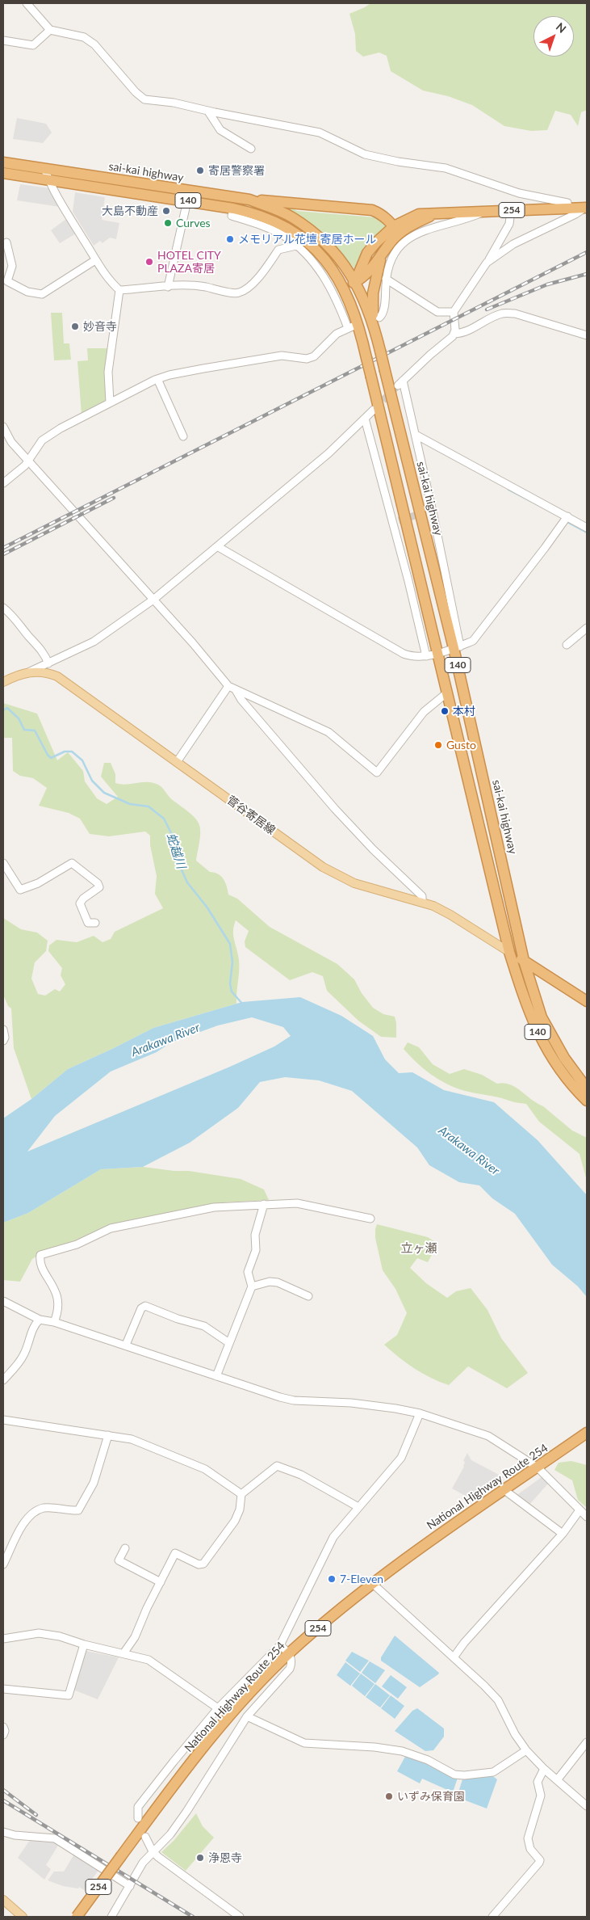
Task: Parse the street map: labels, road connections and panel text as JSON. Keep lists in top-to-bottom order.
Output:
{
  "streets": {
    "highway": [
      "sai-kai highway",
      "140",
      "254",
      "National Highway Route 254"
    ],
    "main road": ["菅谷寄居線"]
  },
  "crossings": [
    ["sai-kai highway", "254"],
    ["sai-kai highway", "菅谷寄居線"]
  ],
  "districts": ["立ヶ瀬"],
  "water": ["蛇越川", "Arakawa River"],
  "places": [
    "寄居警察署",
    "大島不動産",
    "Curves",
    "メモリアル花壇 寄居ホール",
    "HOTEL CITY PLAZA寄居",
    "妙音寺",
    "本村",
    "Gusto",
    "7-Eleven",
    "いずみ保育園",
    "浄恩寺"
  ],
  "north": "top right"
}
